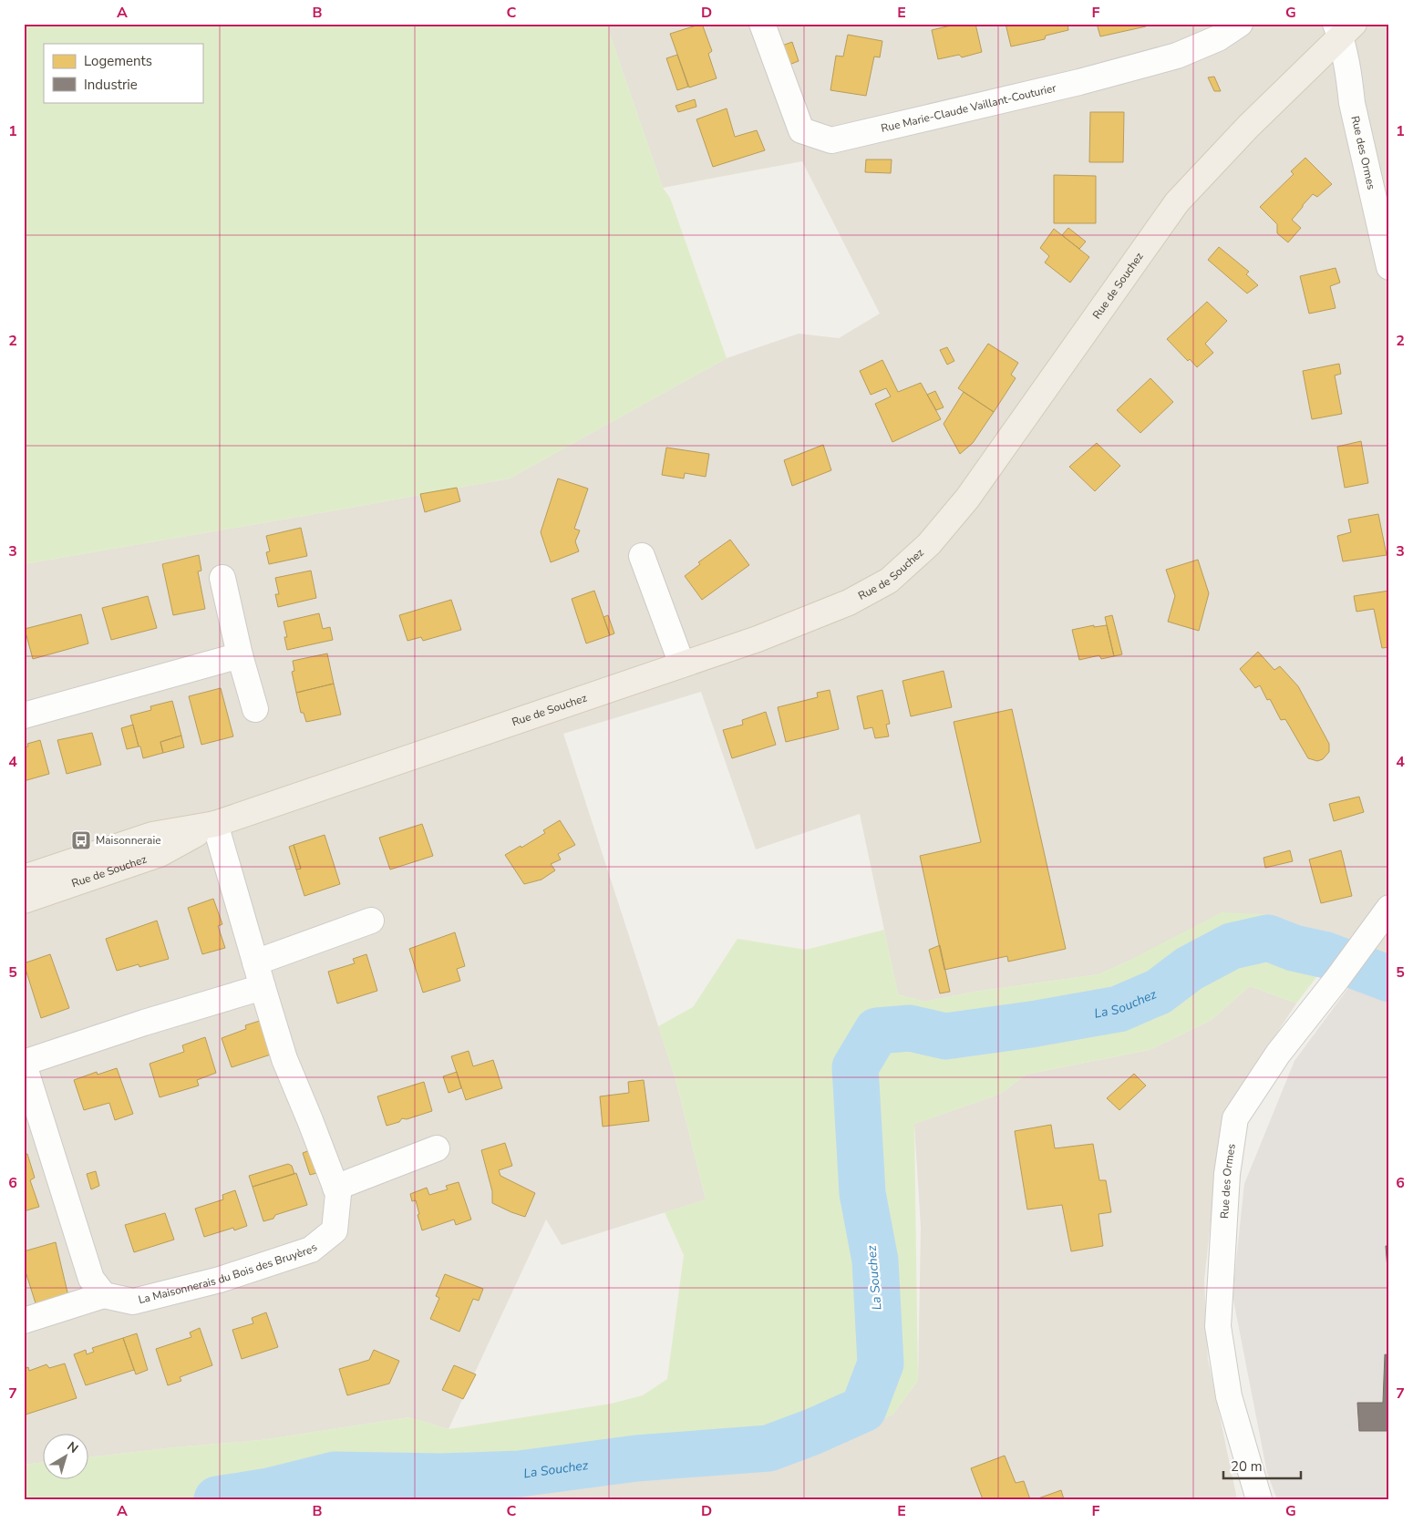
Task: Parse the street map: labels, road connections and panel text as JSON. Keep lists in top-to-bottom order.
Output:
{
  "streets": {
    "main road": ["Rue de Souchez"],
    "street": ["Rue Marie-Claude Vaillant-Couturier", "Rue des Ormes", "La Maisonnerais du Bois des Bruyères"]
  },
  "crossings": [
    ["Rue des Ormes", "Rue de Souchez"],
    ["Rue de Souchez", "La Maisonnerais du Bois des Bruyères"]
  ],
  "water": ["La Souchez"],
  "places": {
    "bus stop": ["Maisonneraie"]
  },
  "legend": ["Logements", "Industrie"],
  "scale_bar": "20 m",
  "north": "top right",
  "grid": {
    "columns": [
      "A",
      "B",
      "C",
      "D",
      "E",
      "F",
      "G"
    ],
    "rows": [
      "1",
      "2",
      "3",
      "4",
      "5",
      "6",
      "7"
    ]
  }
}
